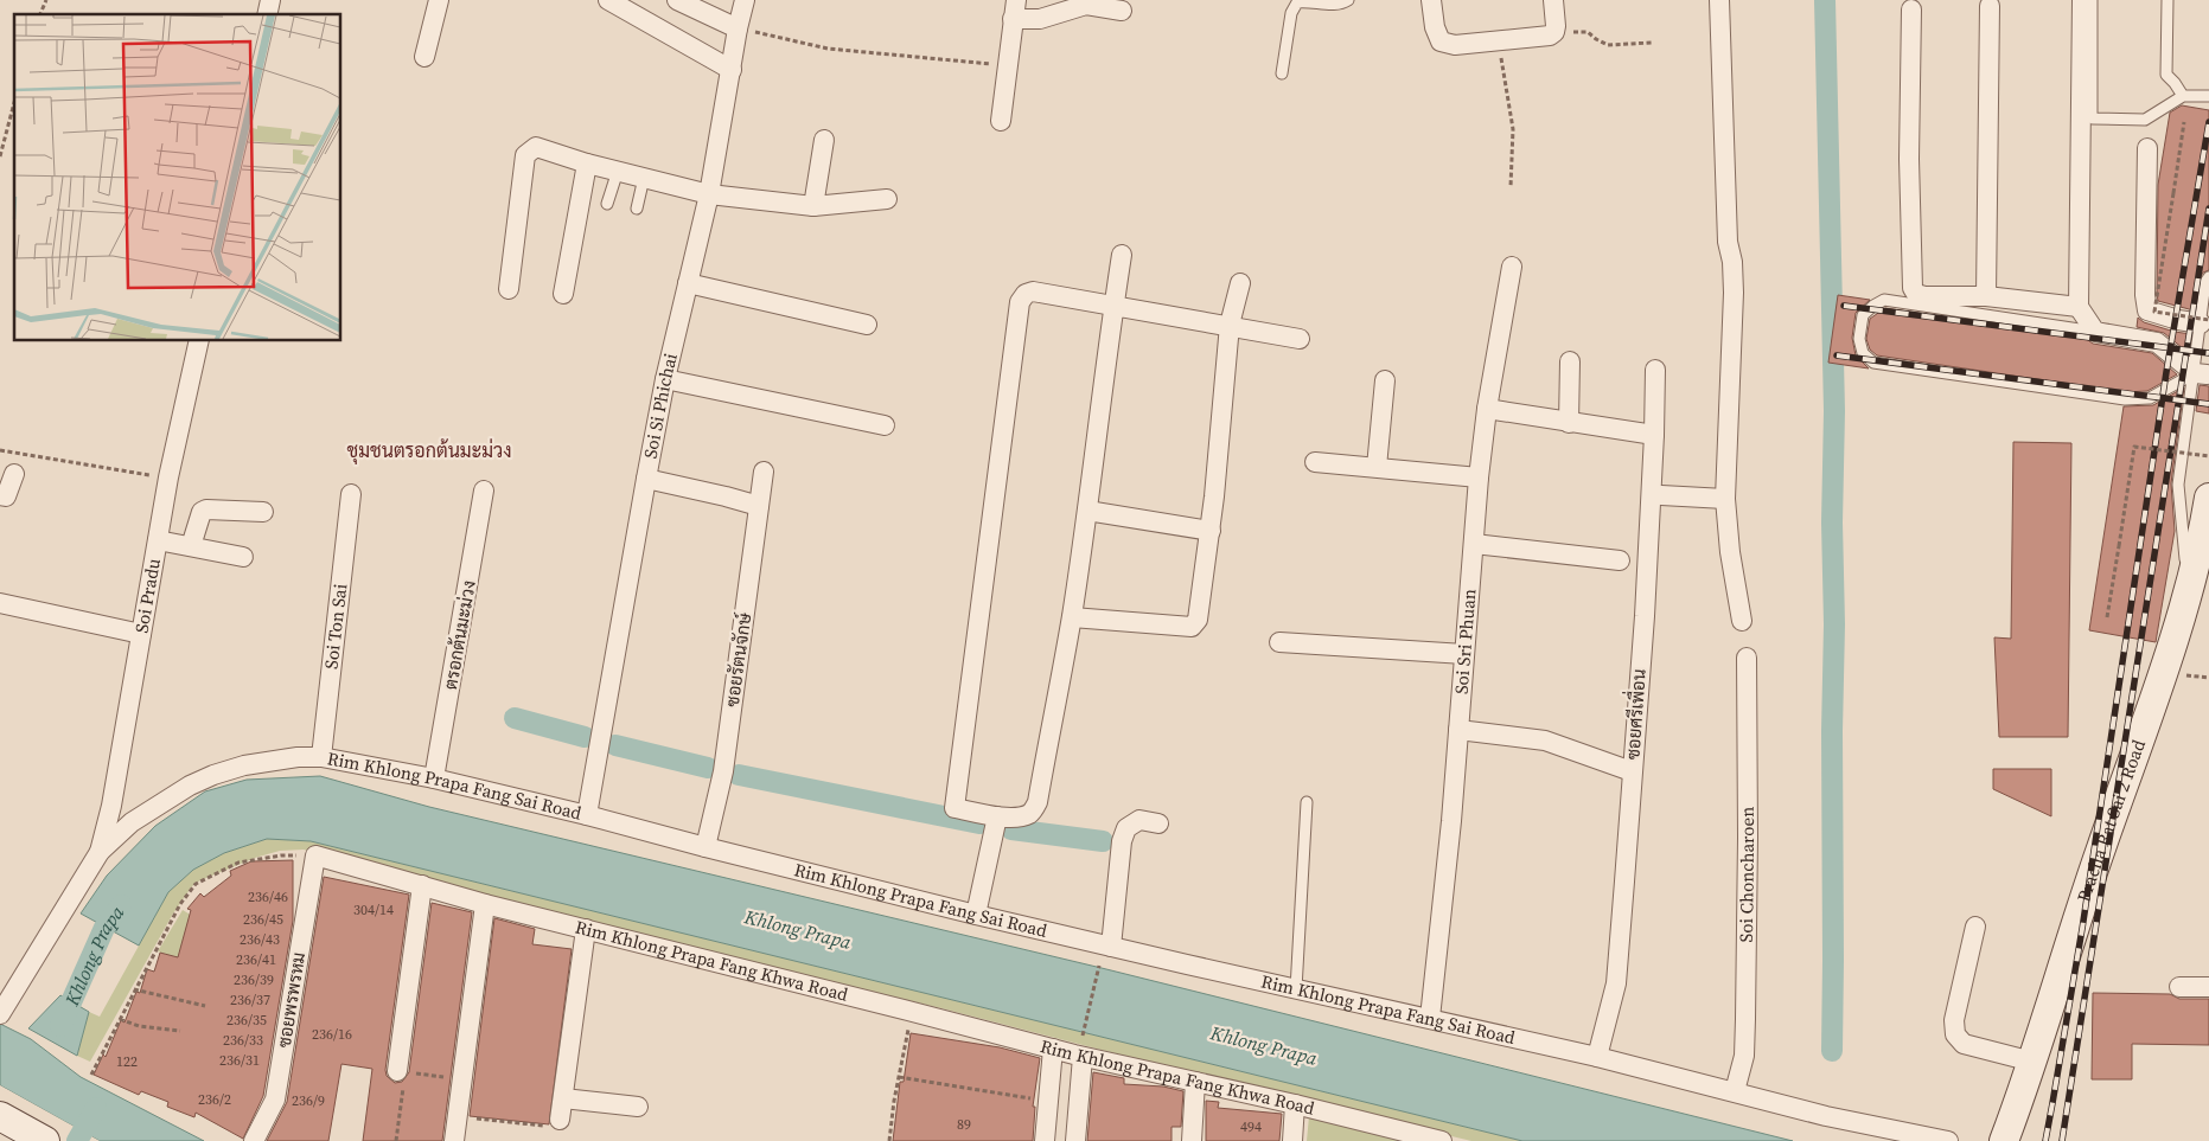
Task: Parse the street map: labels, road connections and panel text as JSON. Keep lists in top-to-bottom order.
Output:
{
  "streets": {
    "main road": ["Pracha Rat Sai 2 Road"],
    "street": [
      "Soi Si Phichai",
      "Soi Pradu",
      "Soi Ton Sai",
      "ตรอกต้นมะม่วง",
      "Soi Sri Phuan",
      "ซอยรัตนจักษ์",
      "ซอยศรีเพื่อน",
      "Rim Khlong Prapa Fang Sai Road",
      "Soi Choncharoen",
      "Rim Khlong Prapa Fang Khwa Road",
      "ซอยพรพรหม"
    ]
  },
  "crossings": [
    ["Soi Si Phichai", "Rim Khlong Prapa Fang Sai Road"],
    ["Soi Pradu", "Rim Khlong Prapa Fang Sai Road"],
    ["Soi Ton Sai", "Rim Khlong Prapa Fang Sai Road"],
    ["ตรอกต้นมะม่วง", "Rim Khlong Prapa Fang Sai Road"],
    ["Soi Sri Phuan", "Rim Khlong Prapa Fang Sai Road"],
    ["ซอยรัตนจักษ์", "Rim Khlong Prapa Fang Sai Road"],
    ["ซอยศรีเพื่อน", "Rim Khlong Prapa Fang Sai Road"],
    ["Rim Khlong Prapa Fang Sai Road", "Soi Choncharoen"],
    ["Rim Khlong Prapa Fang Khwa Road", "ซอยพรพรหม"]
  ],
  "districts": ["ชุมชนตรอกต้นมะม่วง"],
  "water": ["Khlong Prapa"],
  "house_numbers": [
    "236/46",
    "304/14",
    "236/45",
    "236/43",
    "236/41",
    "236/39",
    "236/37",
    "236/35",
    "236/16",
    "236/33",
    "236/31",
    "122",
    "236/2",
    "236/9",
    "89",
    "494"
  ]
}
